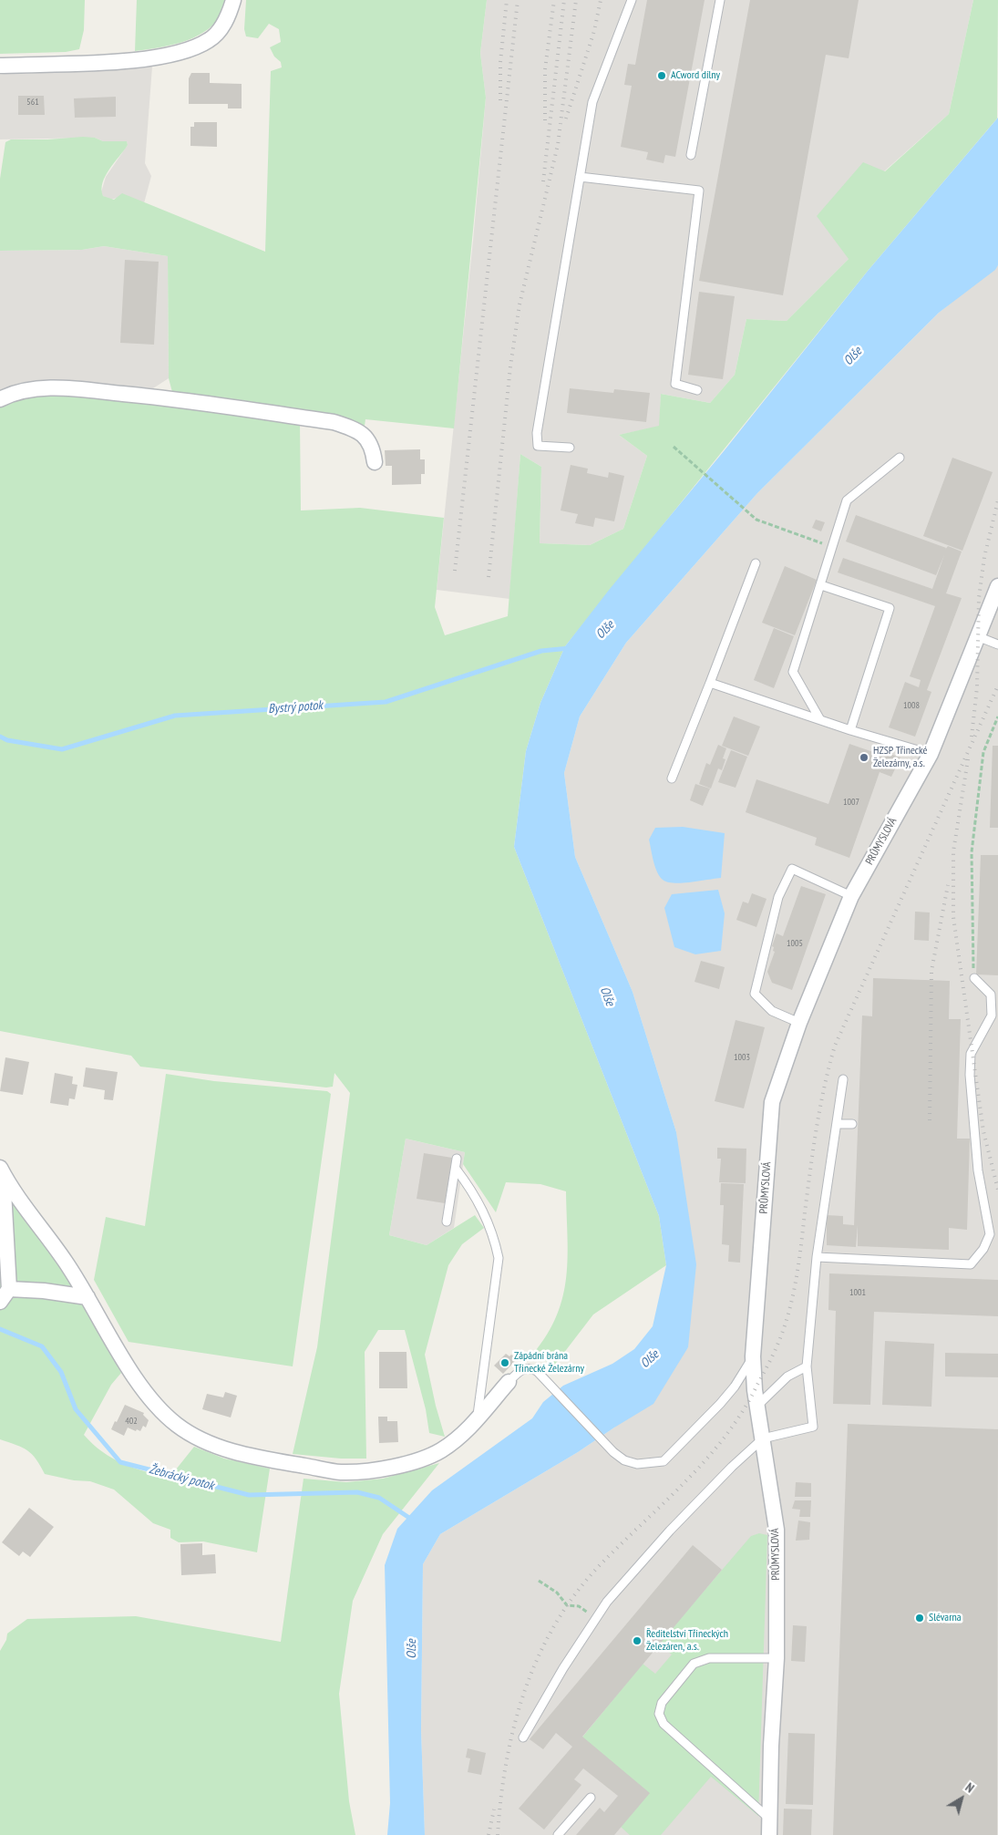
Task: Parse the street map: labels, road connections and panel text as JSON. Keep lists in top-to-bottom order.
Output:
{
  "streets": {
    "street": ["PRŮMYSLOVÁ"]
  },
  "water": ["Olše", "Bystrý potok", "Žebrácký potok"],
  "places": [
    "ACword dílny",
    "HZSP Třinecké Železárny, a.s.",
    "Zápádní brána Třinecké Železárny",
    "Slévarna",
    "Ředitelství Třineckých Železáren, a.s."
  ],
  "house_numbers": [
    "561",
    "1008",
    "1007",
    "1005",
    "1003",
    "1001",
    "402"
  ],
  "north": "top right"
}
